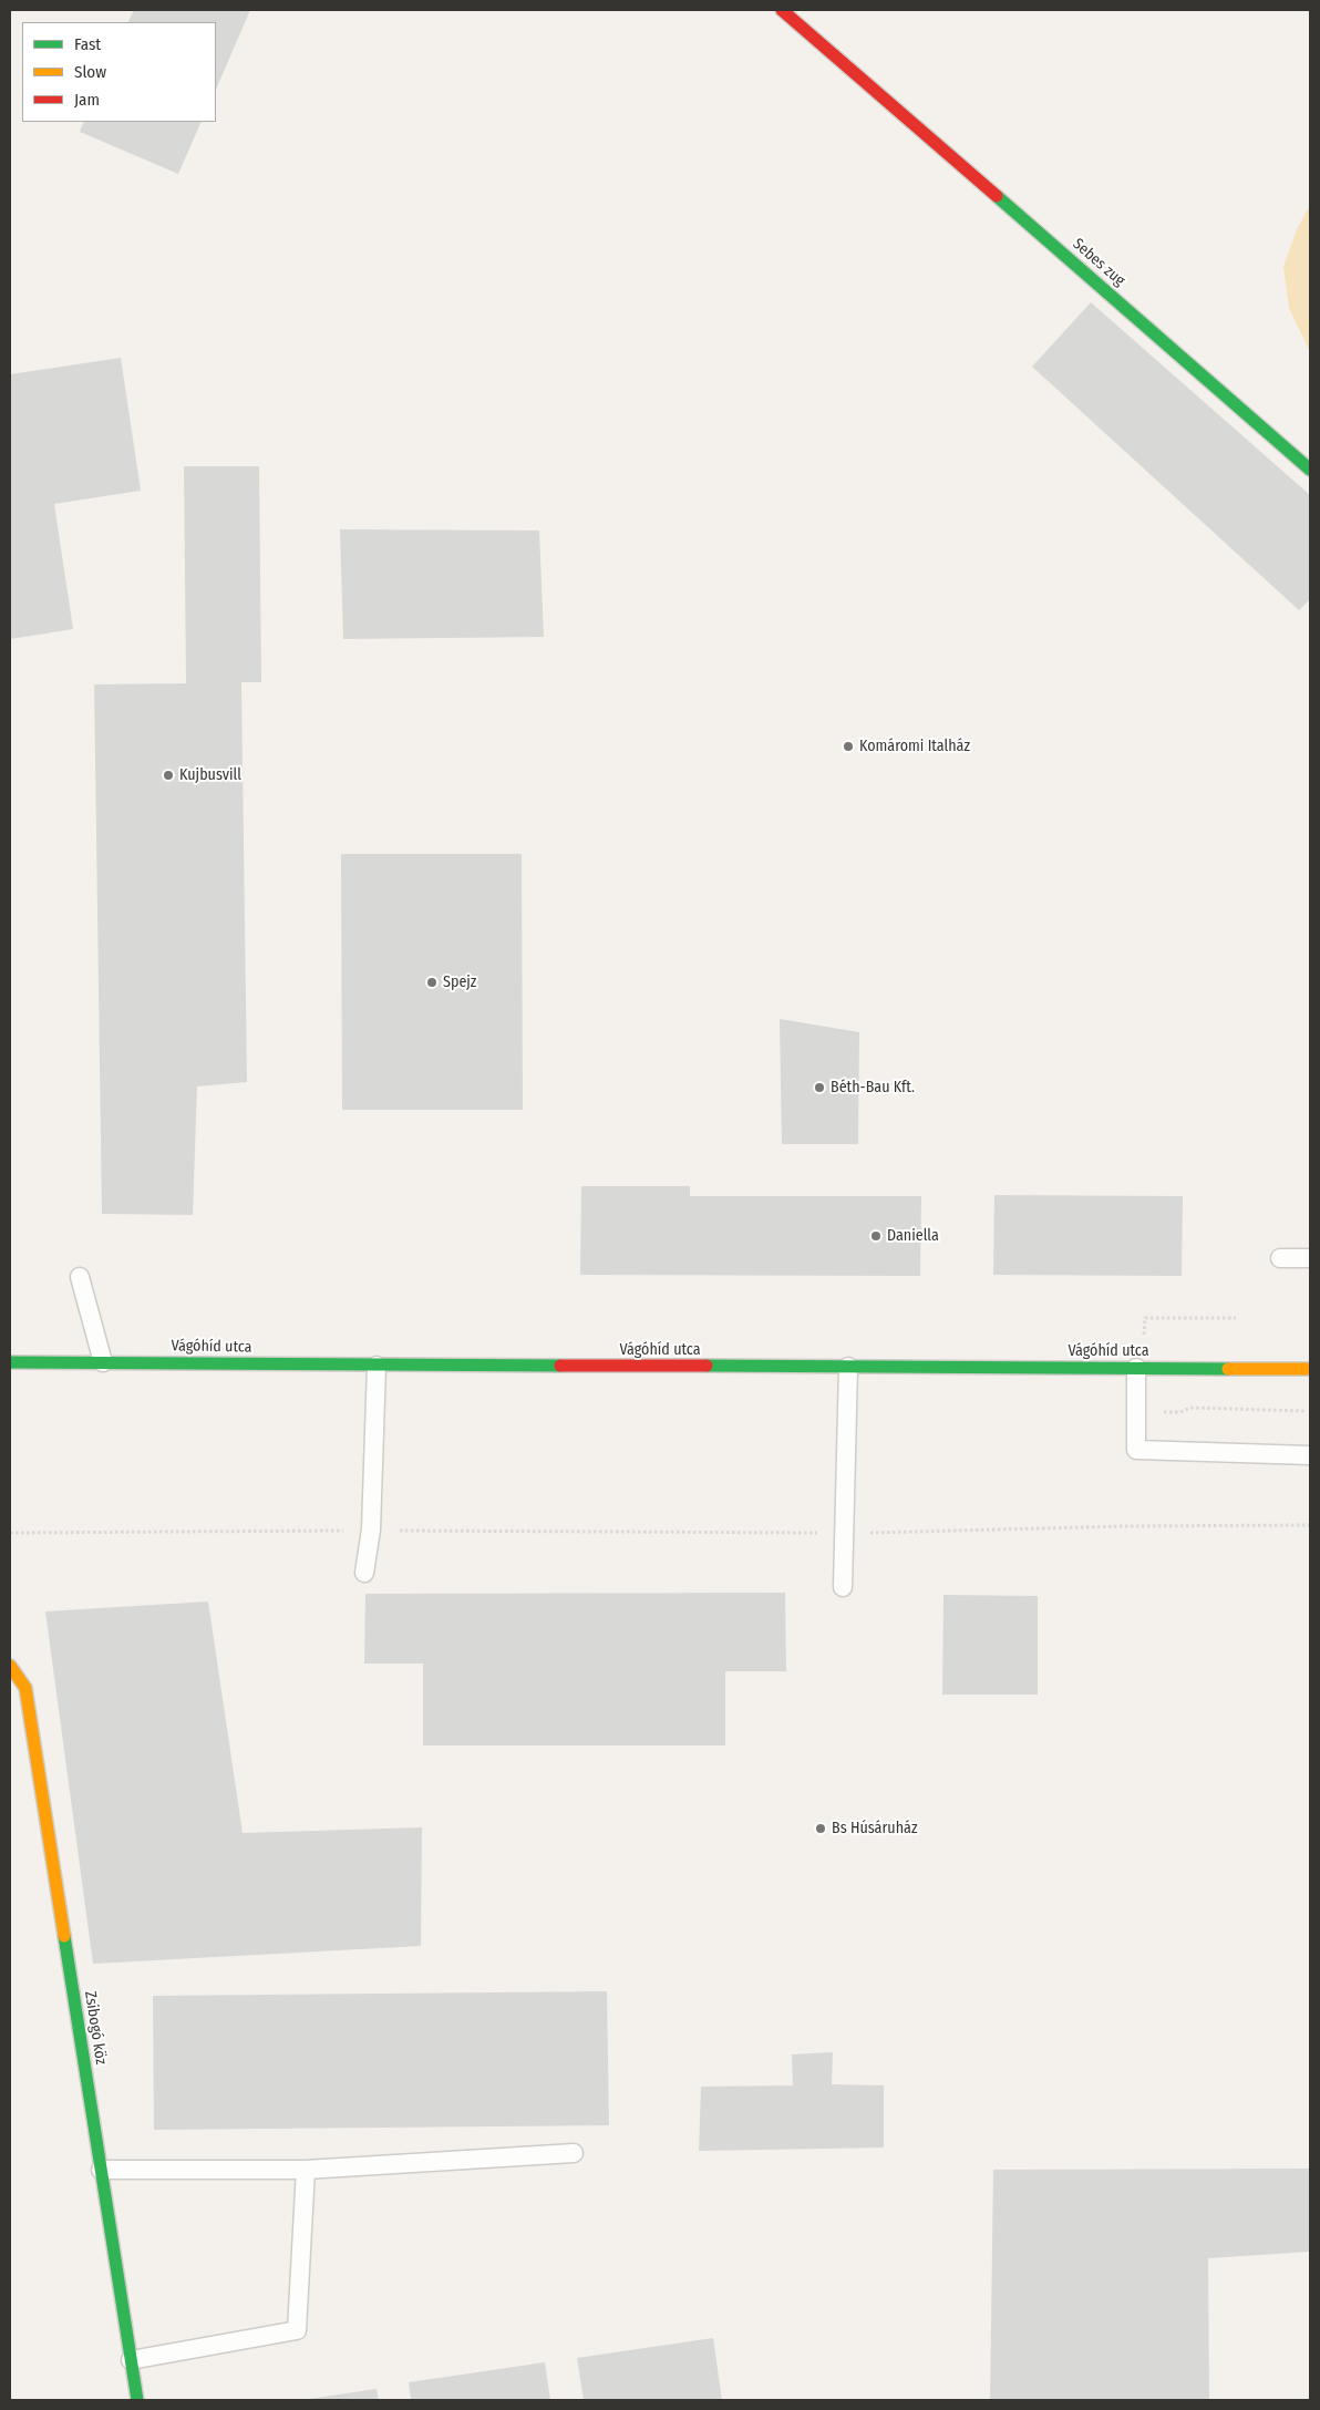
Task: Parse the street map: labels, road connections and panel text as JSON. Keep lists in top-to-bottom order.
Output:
{
  "streets": {
    "street": ["Sebes zug", "Vágóhíd utca", "Zsibogó köz"]
  },
  "places": [
    "Komáromi Italház",
    "Kujbusvill",
    "Spejz",
    "Béth-Bau Kft.",
    "Daniella",
    "Bs Húsáruház"
  ],
  "legend": ["Fast", "Slow", "Jam"]
}
